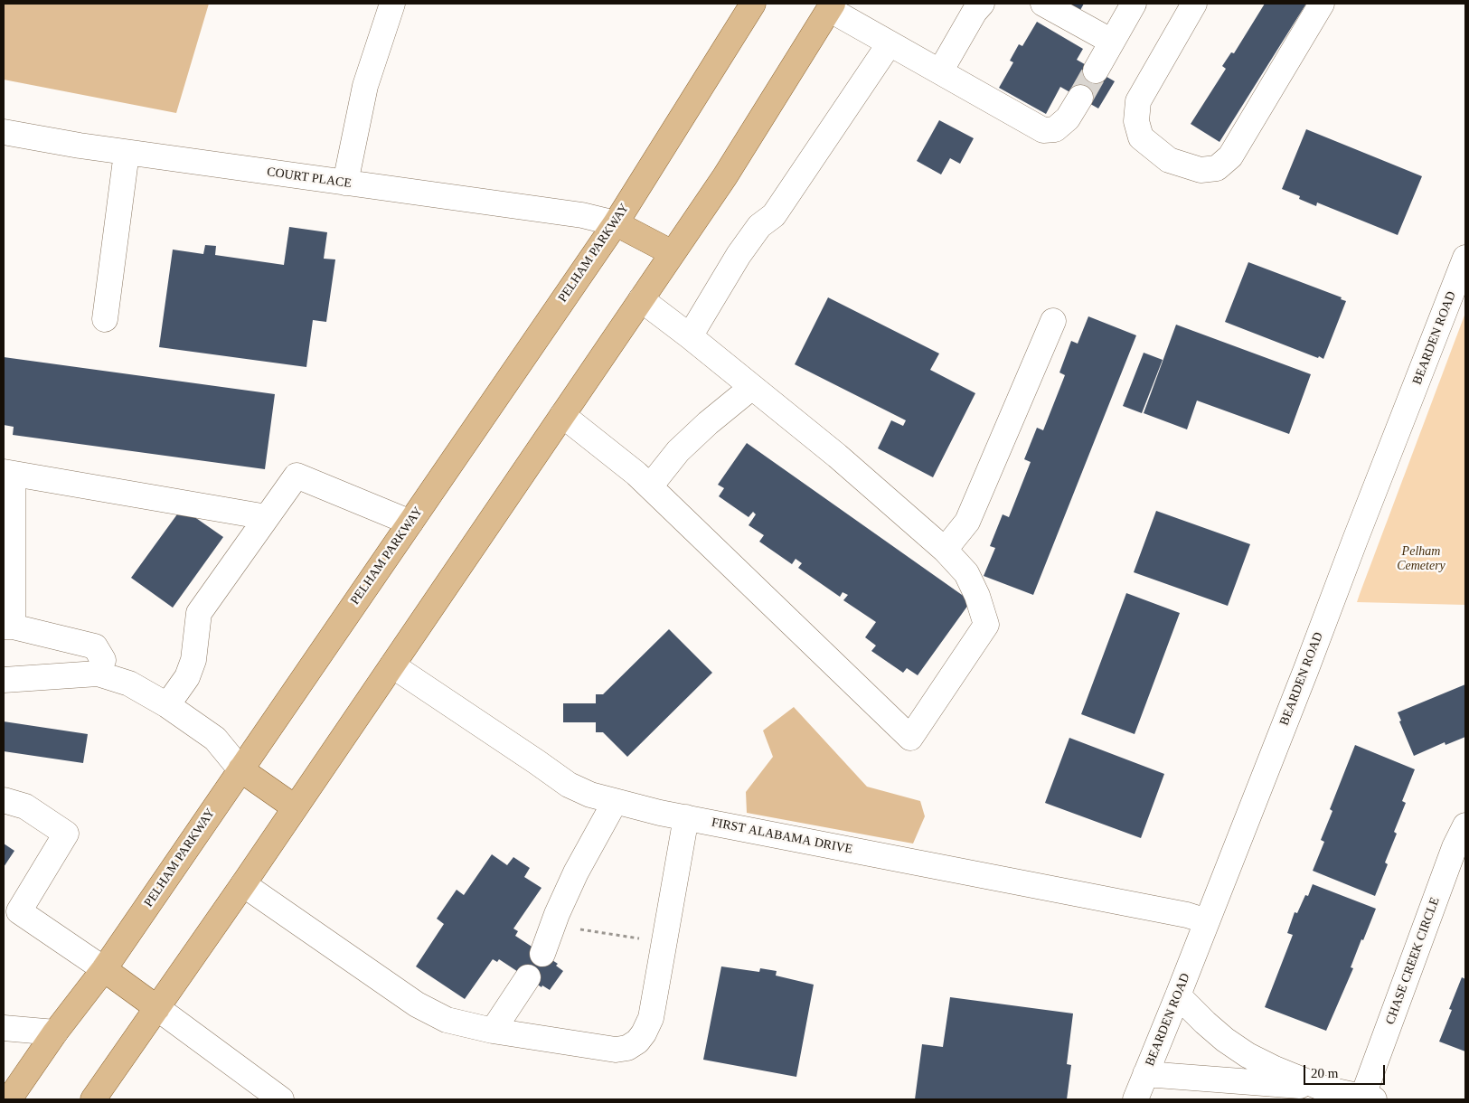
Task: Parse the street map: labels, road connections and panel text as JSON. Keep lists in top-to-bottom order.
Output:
{
  "streets": {
    "main road": ["PELHAM PARKWAY"],
    "street": [
      "COURT PLACE",
      "BEARDEN ROAD",
      "FIRST ALABAMA DRIVE",
      "CHASE CREEK CIRCLE"
    ]
  },
  "crossings": [
    ["COURT PLACE", "PELHAM PARKWAY"],
    ["BEARDEN ROAD", "FIRST ALABAMA DRIVE"],
    ["BEARDEN ROAD", "CHASE CREEK CIRCLE"]
  ],
  "parks": ["Pelham Cemetery"],
  "scale_bar": "20 m"
}
